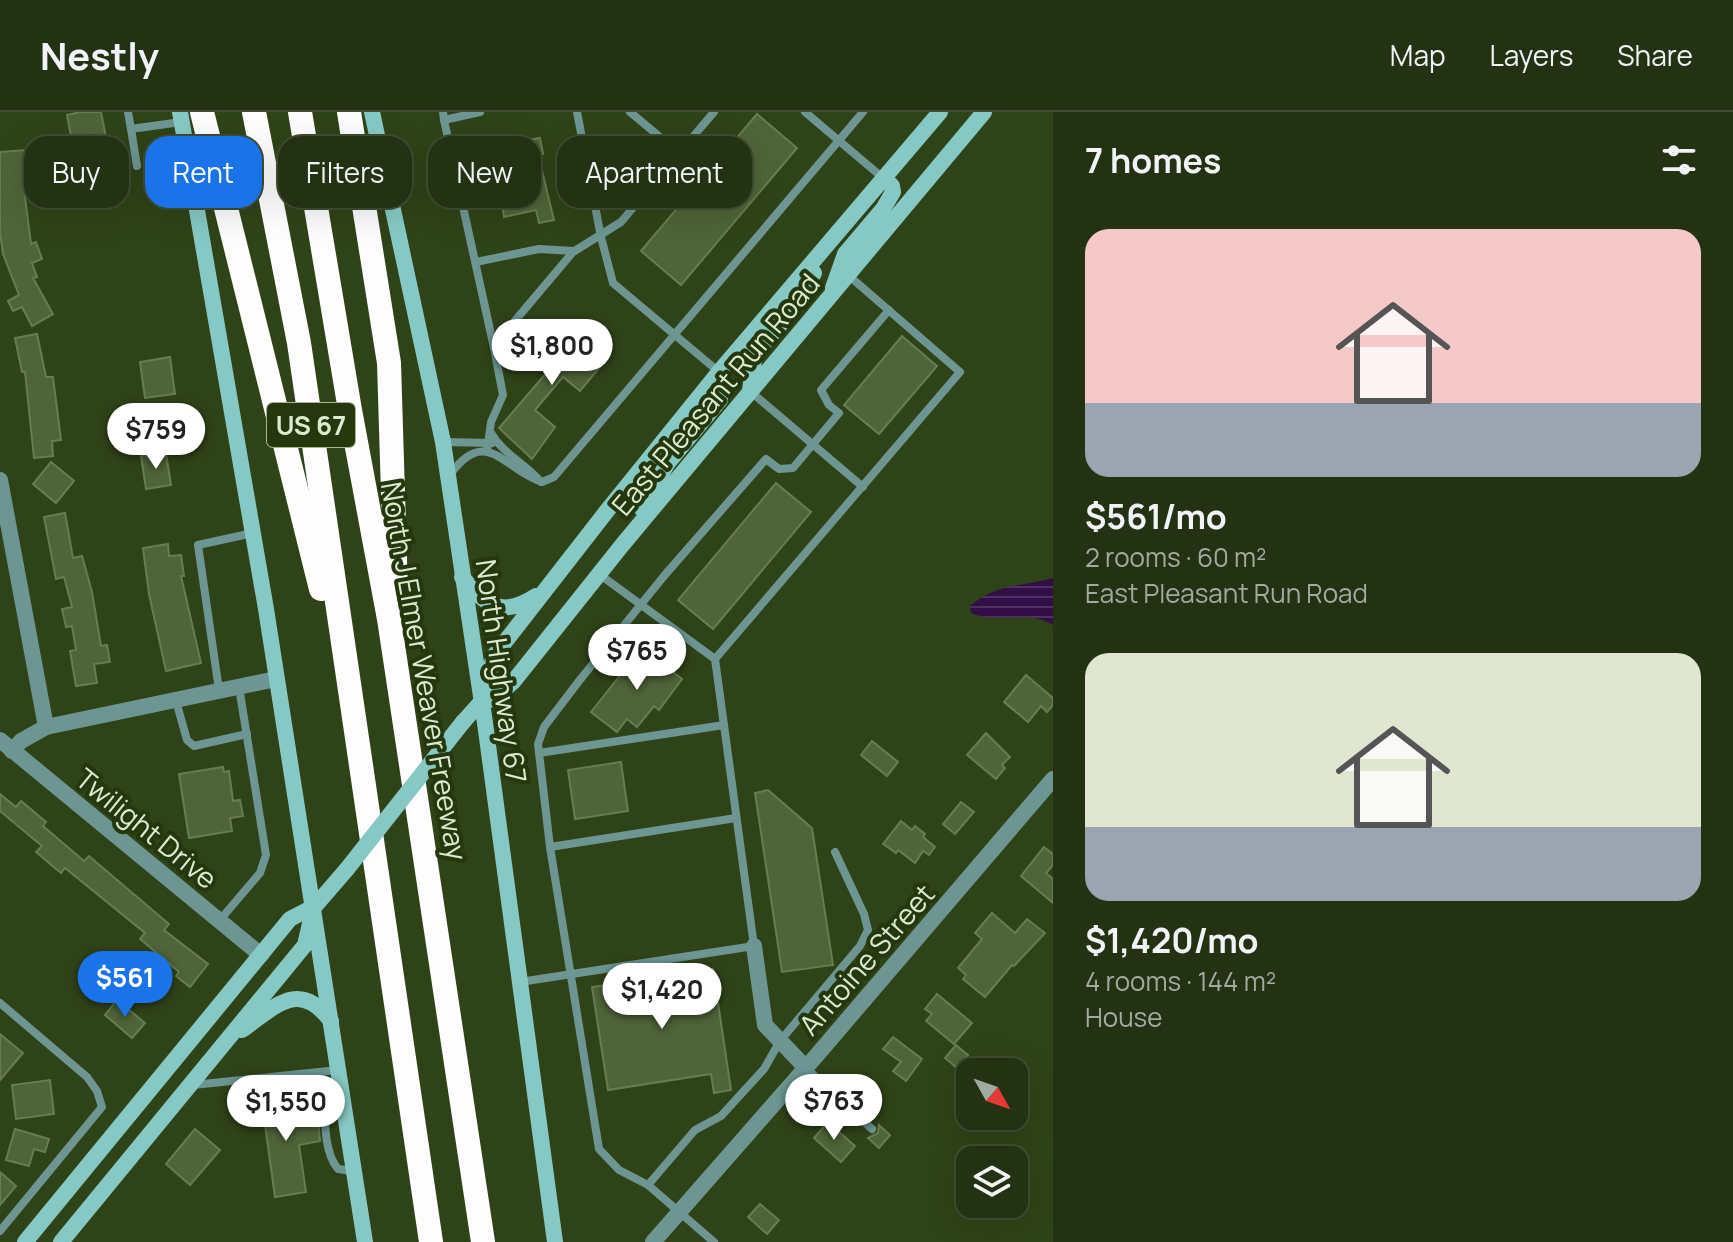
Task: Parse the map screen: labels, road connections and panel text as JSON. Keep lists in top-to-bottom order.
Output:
{
  "streets": {
    "highway": ["US 67", "North J Elmer Weaver Freeway"],
    "main road": ["East Pleasant Run Road", "North Highway 67"],
    "street": ["Twilight Drive", "Antoine Street"]
  },
  "crossings": [
    ["East Pleasant Run Road", "North Highway 67"],
    ["East Pleasant Run Road", "Twilight Drive"]
  ],
  "north": "bottom right",
  "page": {
    "header": "Nestly",
    "nav": ["Map", "Layers", "Share"],
    "heading": "7 homes",
    "chip": [
      "Buy",
      "Rent",
      "Filters",
      "New",
      "Apartment"
    ],
    "list": [
      {
        "name": "$561/mo",
        "note": "2 rooms · 60 m² · East Pleasant Run Road"
      },
      {
        "name": "$1,420/mo",
        "note": "4 rooms · 144 m² · House"
      }
    ],
    "price": [
      "$1,800",
      "$759",
      "$765",
      "$561",
      "$1,420",
      "$763",
      "$1,550"
    ]
  }
}
